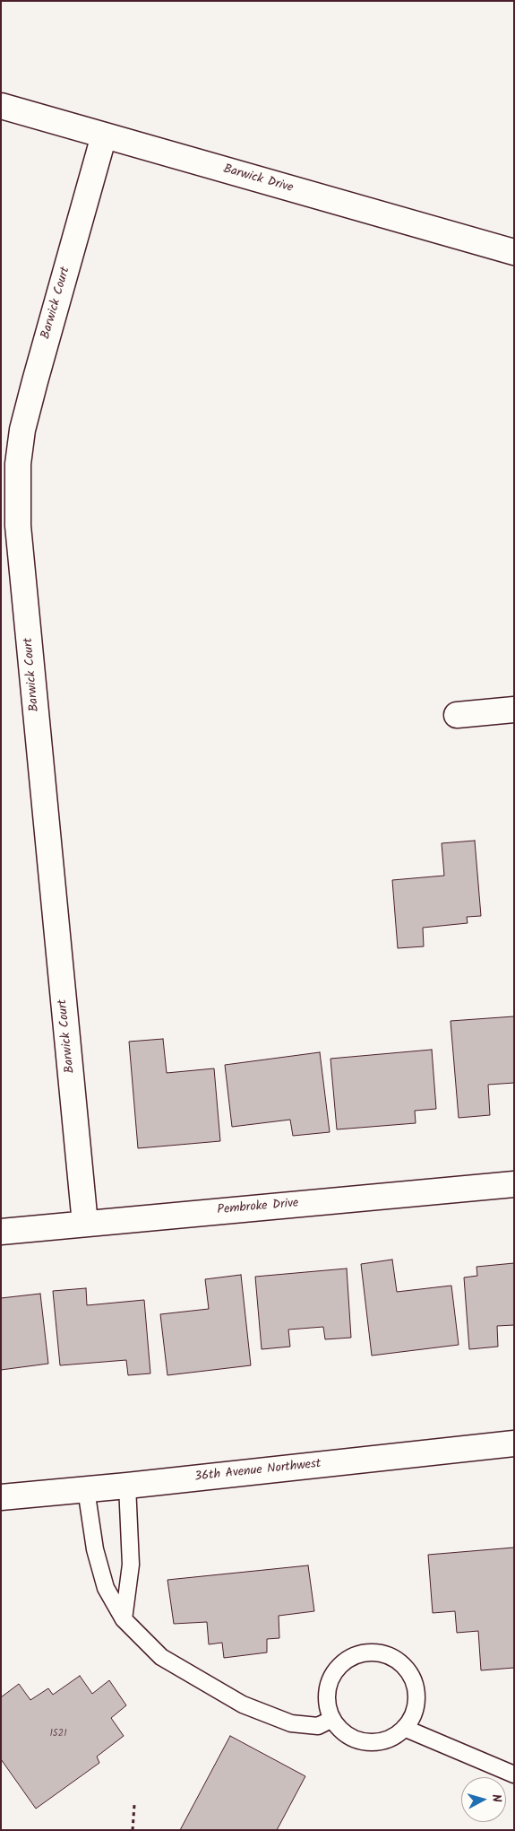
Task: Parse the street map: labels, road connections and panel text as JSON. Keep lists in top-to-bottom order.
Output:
{
  "streets": {
    "street": [
      "Barwick Drive",
      "Barwick Court",
      "Pembroke Drive",
      "36th Avenue Northwest"
    ]
  },
  "crossings": [
    ["Barwick Drive", "Barwick Court"],
    ["Barwick Court", "Pembroke Drive"]
  ],
  "house_numbers": ["1521"],
  "north": "right"
}
